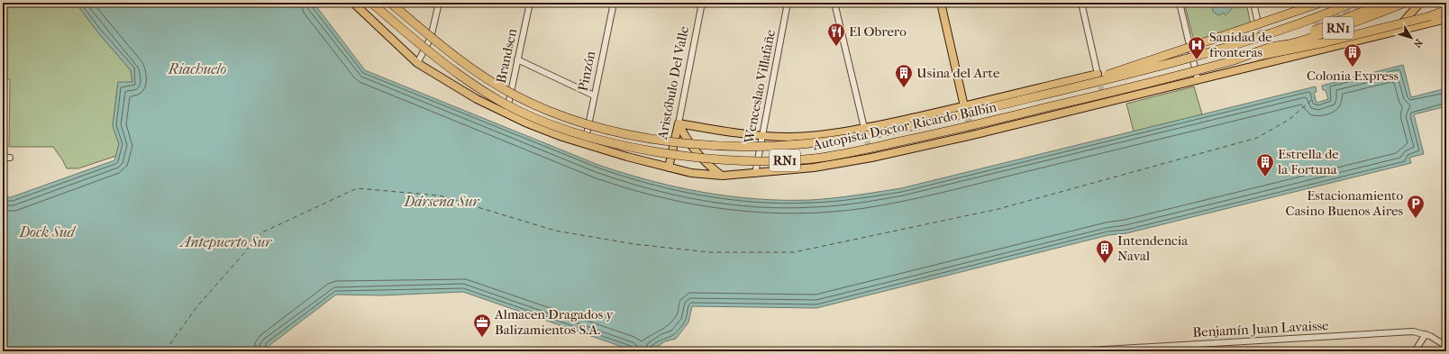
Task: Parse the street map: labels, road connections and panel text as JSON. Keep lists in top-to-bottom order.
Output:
{
  "streets": {
    "highway": ["RN1", "Autopista Doctor Ricardo Balbín"],
    "main road": ["Aristóbulo Del Valle"],
    "street": [
      "Brandsen",
      "Pinzón",
      "Wenceslao Villafañe",
      "Benjamín Juan Lavaisse"
    ]
  },
  "water": [
    "Riachuelo",
    "Dársena Sur",
    "Dock Sud",
    "Antepuerto Sur"
  ],
  "places": {
    "restaurant": ["El Obrero"],
    "hospital": ["Sanidad de fronteras"],
    "building": [
      "Colonia Express",
      "Usina del Arte",
      "Estrella de la Fortuna",
      "Intendencia Naval"
    ],
    "parking": ["Estacionamiento Casino Buenos Aires"],
    "office": ["Almacen Dragados y Balizamientos S.A."]
  },
  "north": "bottom right"
}
